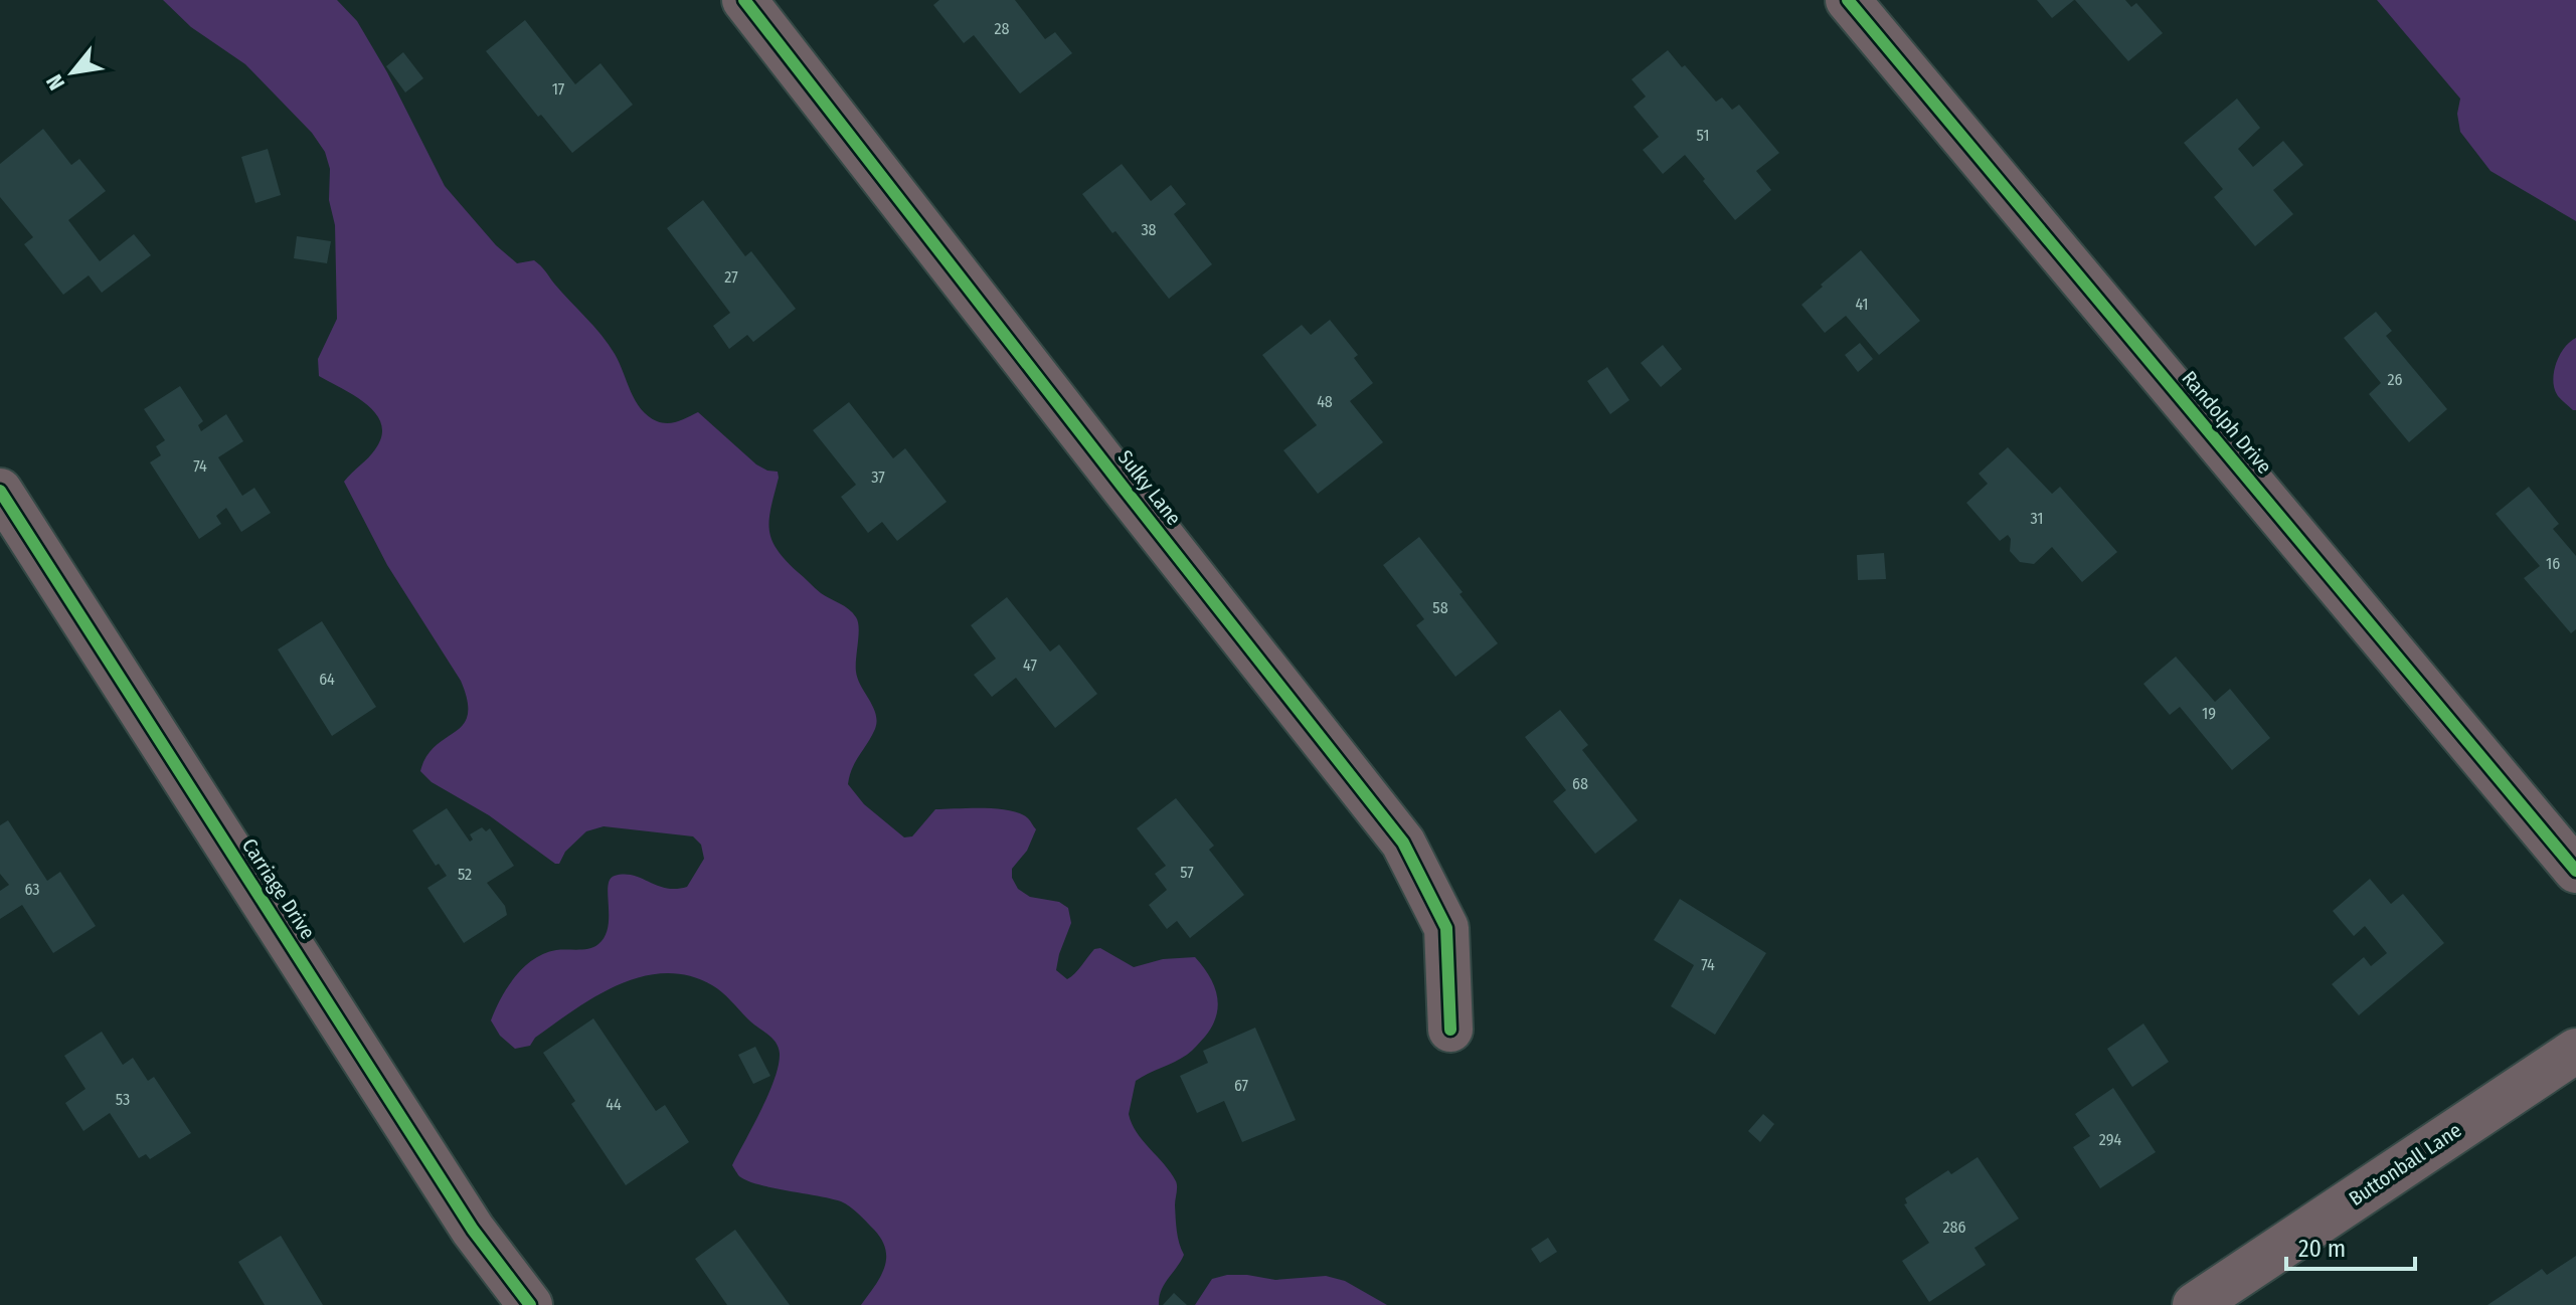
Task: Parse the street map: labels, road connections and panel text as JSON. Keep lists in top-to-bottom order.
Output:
{
  "streets": {
    "street": [
      "Randolph Drive",
      "Sulky Lane",
      "Carriage Drive",
      "Buttonball Lane"
    ]
  },
  "house_numbers": [
    "28",
    "17",
    "51",
    "38",
    "27",
    "41",
    "26",
    "48",
    "74",
    "37",
    "31",
    "16",
    "58",
    "47",
    "64",
    "19",
    "68",
    "57",
    "52",
    "63",
    "74",
    "67",
    "53",
    "44",
    "294",
    "286"
  ],
  "scale_bar": "20 m",
  "north": "bottom left"
}
